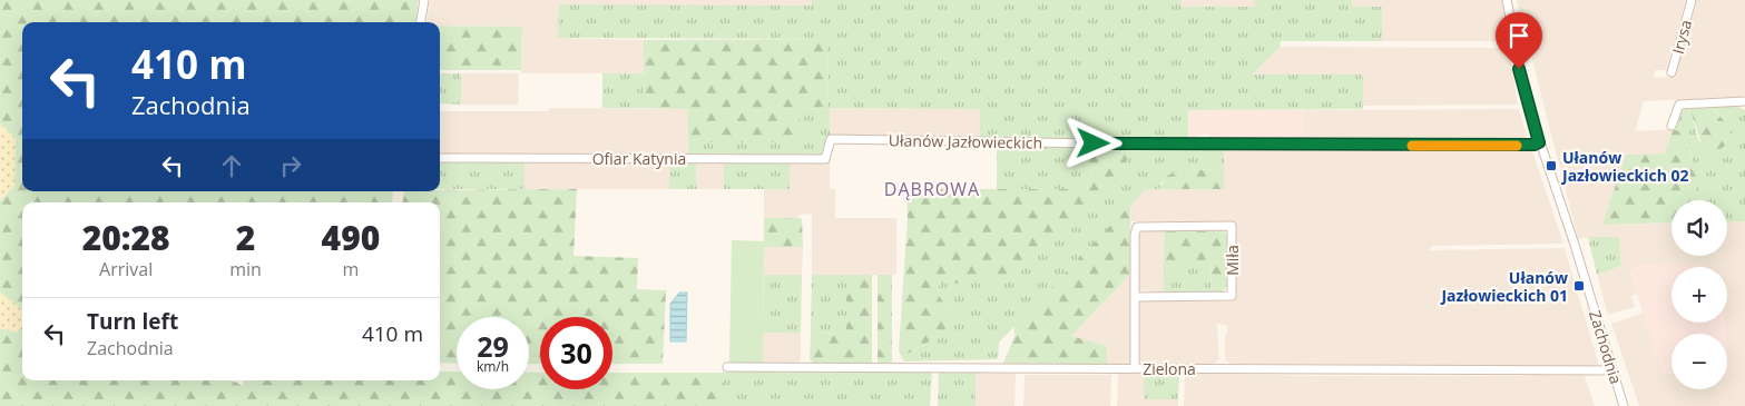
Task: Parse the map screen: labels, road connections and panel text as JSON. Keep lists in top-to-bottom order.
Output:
{
  "streets": {
    "street": [
      "Irysa",
      "Ułanów Jazłowieckich",
      "Ofiar Katynia",
      "Miła",
      "Zachodnia",
      "Zielona"
    ]
  },
  "crossings": [
    ["Ułanów Jazłowieckich", "Ofiar Katynia"],
    ["Ułanów Jazłowieckich", "Zachodnia"],
    ["Miła", "Zielona"],
    ["Zachodnia", "Zielona"]
  ],
  "districts": ["DĄBROWA"],
  "places": {
    "transit": ["Ułanów Jazłowieckich 02", "Ułanów Jazłowieckich 01"]
  },
  "page": {
    "turn": ["410 m", "Zachodnia"],
    "map_buttons": ["+", "−"],
    "eta": [
      "20:28",
      "Arrival",
      "2",
      "min",
      "490",
      "m"
    ],
    "list": [
      {
        "name": "Turn left",
        "note": "Zachodnia",
        "value": "410 m"
      }
    ],
    "speed": "29 km/h",
    "limit": "30"
  }
}
